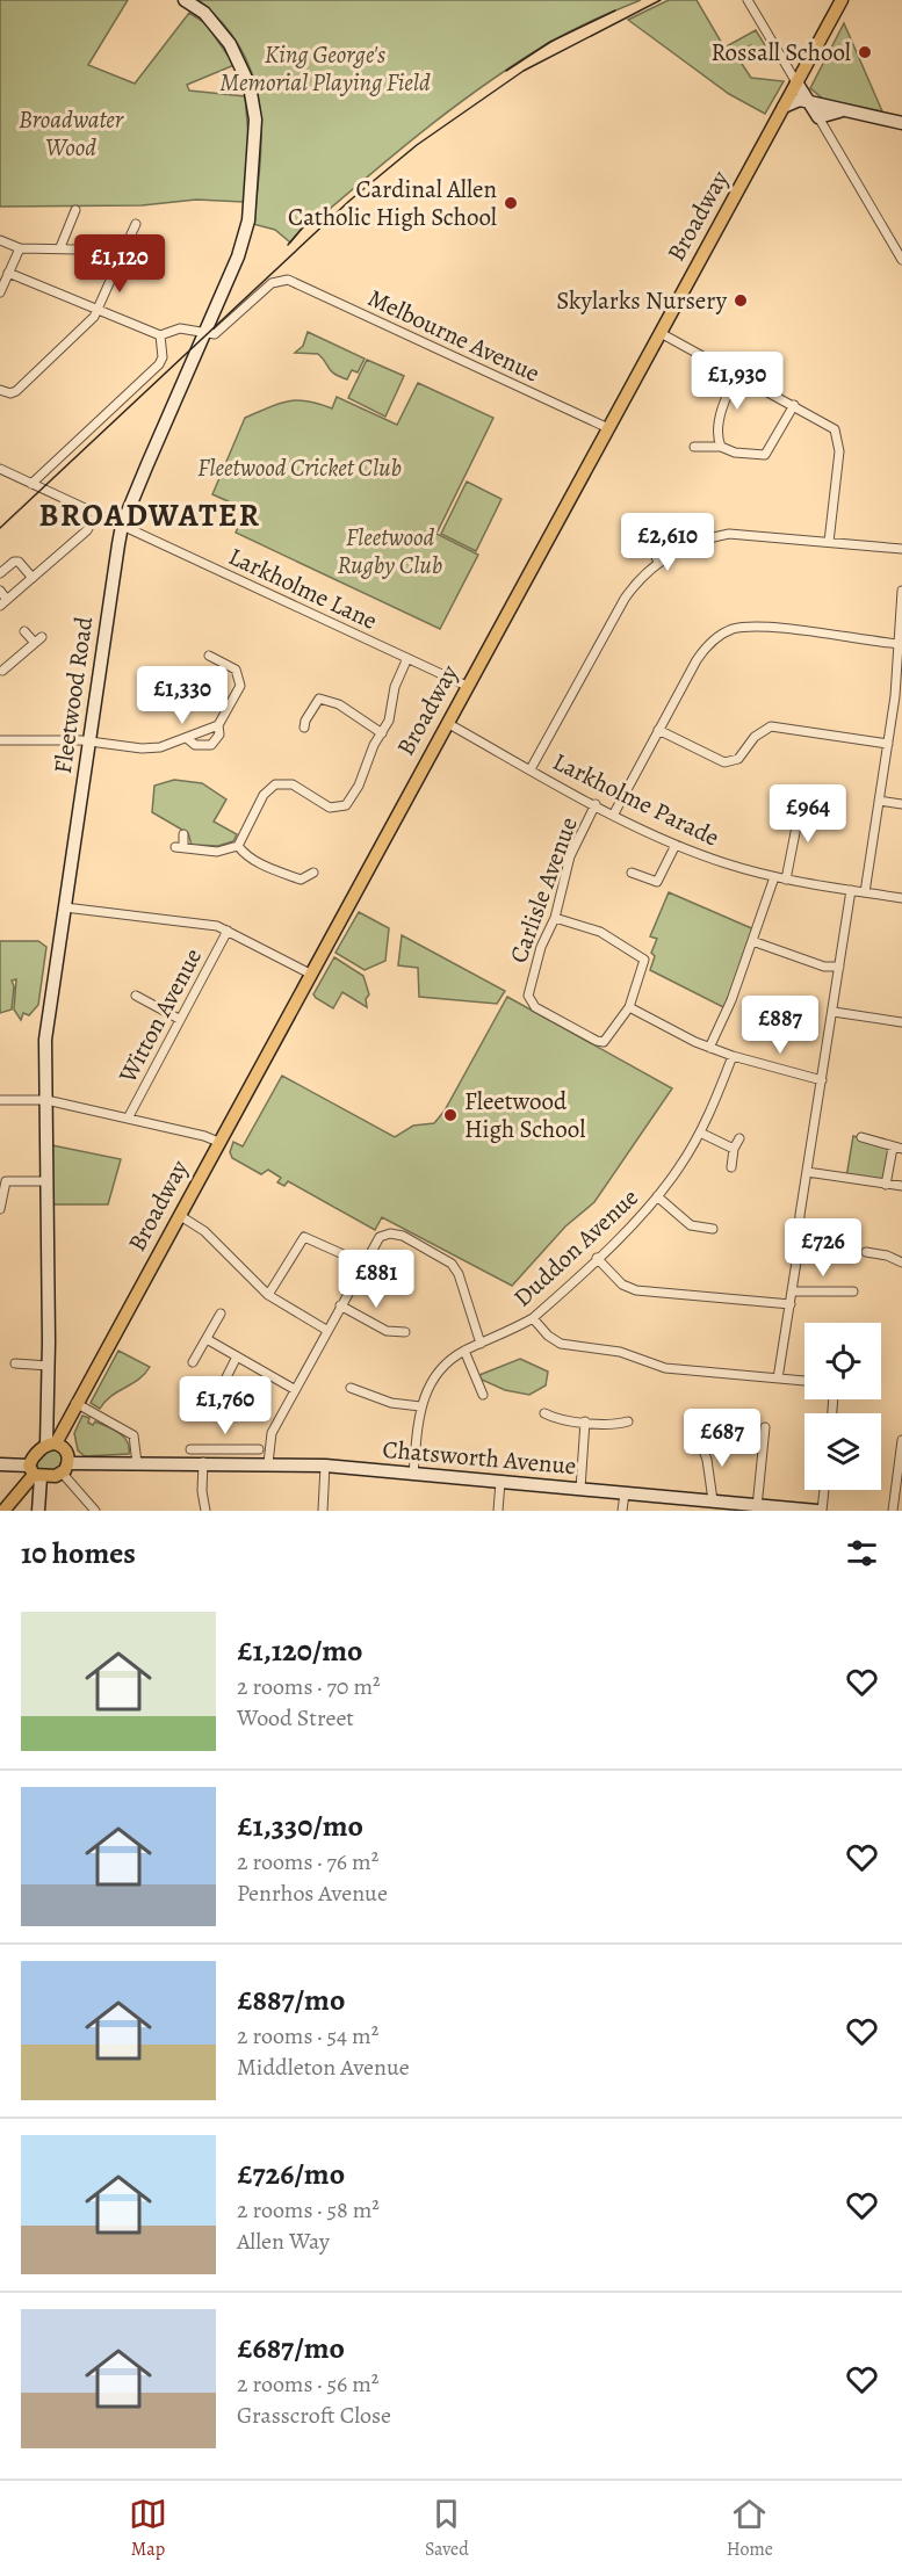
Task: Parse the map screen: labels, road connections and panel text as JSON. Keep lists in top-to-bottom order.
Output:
{
  "streets": {
    "main road": ["Broadway"],
    "street": [
      "Melbourne Avenue",
      "Larkholme Lane",
      "Fleetwood Road",
      "Larkholme Parade",
      "Carlisle Avenue",
      "Witton Avenue",
      "Duddon Avenue",
      "Chatsworth Avenue"
    ]
  },
  "crossings": [
    ["Broadway", "Melbourne Avenue"],
    ["Broadway", "Larkholme Lane"],
    ["Broadway", "Fleetwood Road"],
    ["Broadway", "Larkholme Parade"],
    ["Melbourne Avenue", "Fleetwood Road"],
    ["Larkholme Lane", "Fleetwood Road"],
    ["Larkholme Parade", "Carlisle Avenue"],
    ["Duddon Avenue", "Chatsworth Avenue"]
  ],
  "districts": ["BROADWATER"],
  "parks": [
    "King George's Memorial Playing Field",
    "Broadwater Wood",
    "Fleetwood Cricket Club",
    "Fleetwood Rugby Club"
  ],
  "places": [
    "Rossall School",
    "Cardinal Allen Catholic High School",
    "Skylarks Nursery",
    "Fleetwood High School"
  ],
  "page": {
    "price": [
      "£1,120",
      "£1,930",
      "£2,610",
      "£1,330",
      "£964",
      "£887",
      "£726",
      "£881",
      "£1,760",
      "£687"
    ],
    "heading": "10 homes",
    "list": [
      {
        "name": "£1,120/mo",
        "note": "2 rooms · 70 m² · Wood Street"
      },
      {
        "name": "£1,330/mo",
        "note": "2 rooms · 76 m² · Penrhos Avenue"
      },
      {
        "name": "£887/mo",
        "note": "2 rooms · 54 m² · Middleton Avenue"
      },
      {
        "name": "£726/mo",
        "note": "2 rooms · 58 m² · Allen Way"
      },
      {
        "name": "£687/mo",
        "note": "2 rooms · 56 m² · Grasscroft Close"
      }
    ],
    "tabs": ["Map", "Saved", "Home"]
  }
}
